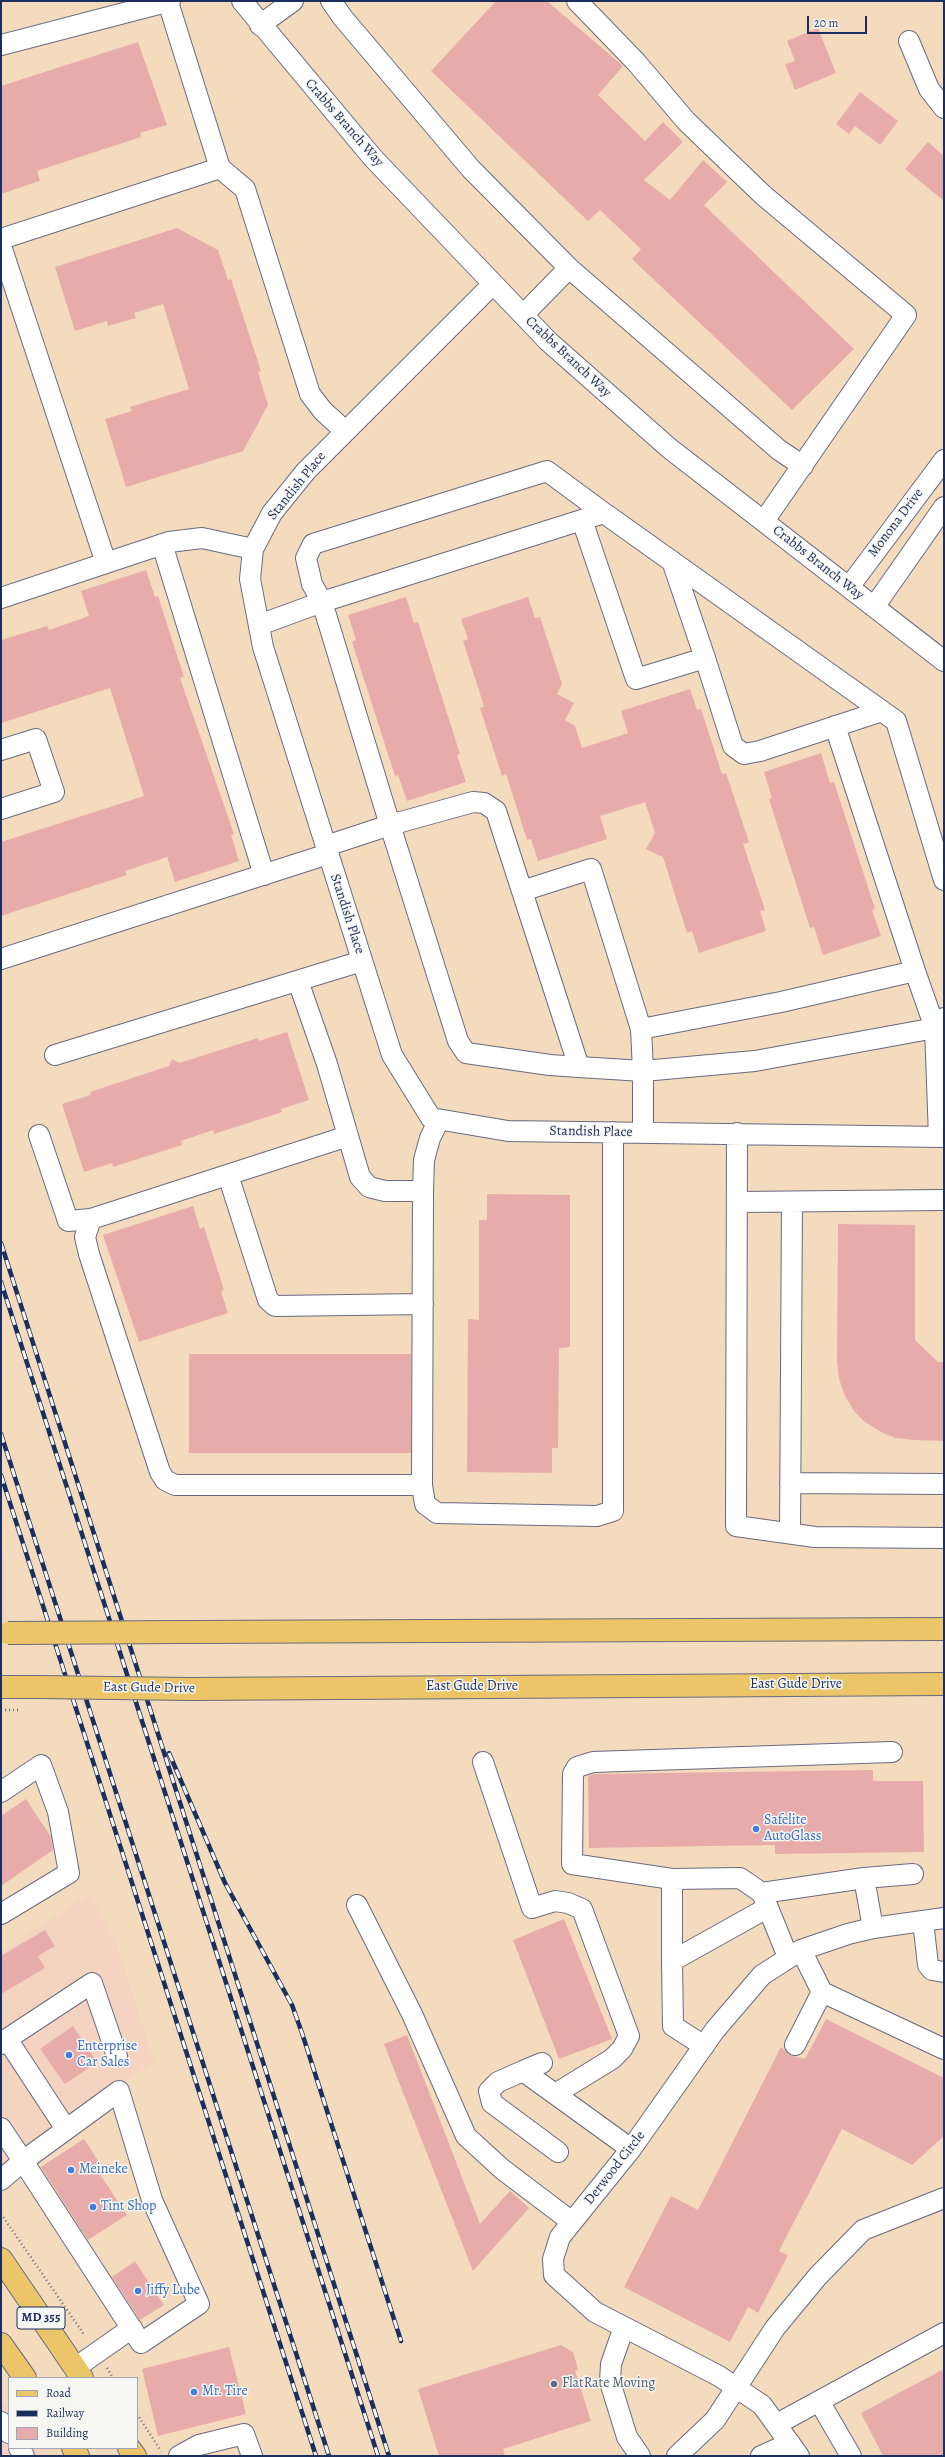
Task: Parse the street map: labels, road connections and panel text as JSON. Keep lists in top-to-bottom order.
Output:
{
  "streets": {
    "main road": ["East Gude Drive", "MD 355"],
    "street": [
      "Crabbs Branch Way",
      "Standish Place",
      "Monona Drive",
      "Derwood Circle"
    ]
  },
  "crossings": [
    ["Crabbs Branch Way", "Standish Place"],
    ["Crabbs Branch Way", "Monona Drive"]
  ],
  "places": [
    "Safelite AutoGlass",
    "Enterprise Car Sales",
    "Meineke",
    "Tint Shop",
    "Jiffy Lube",
    "FlatRate Moving",
    "Mr. Tire"
  ],
  "legend": ["Road", "Railway", "Building"],
  "scale_bar": "20 m"
}
